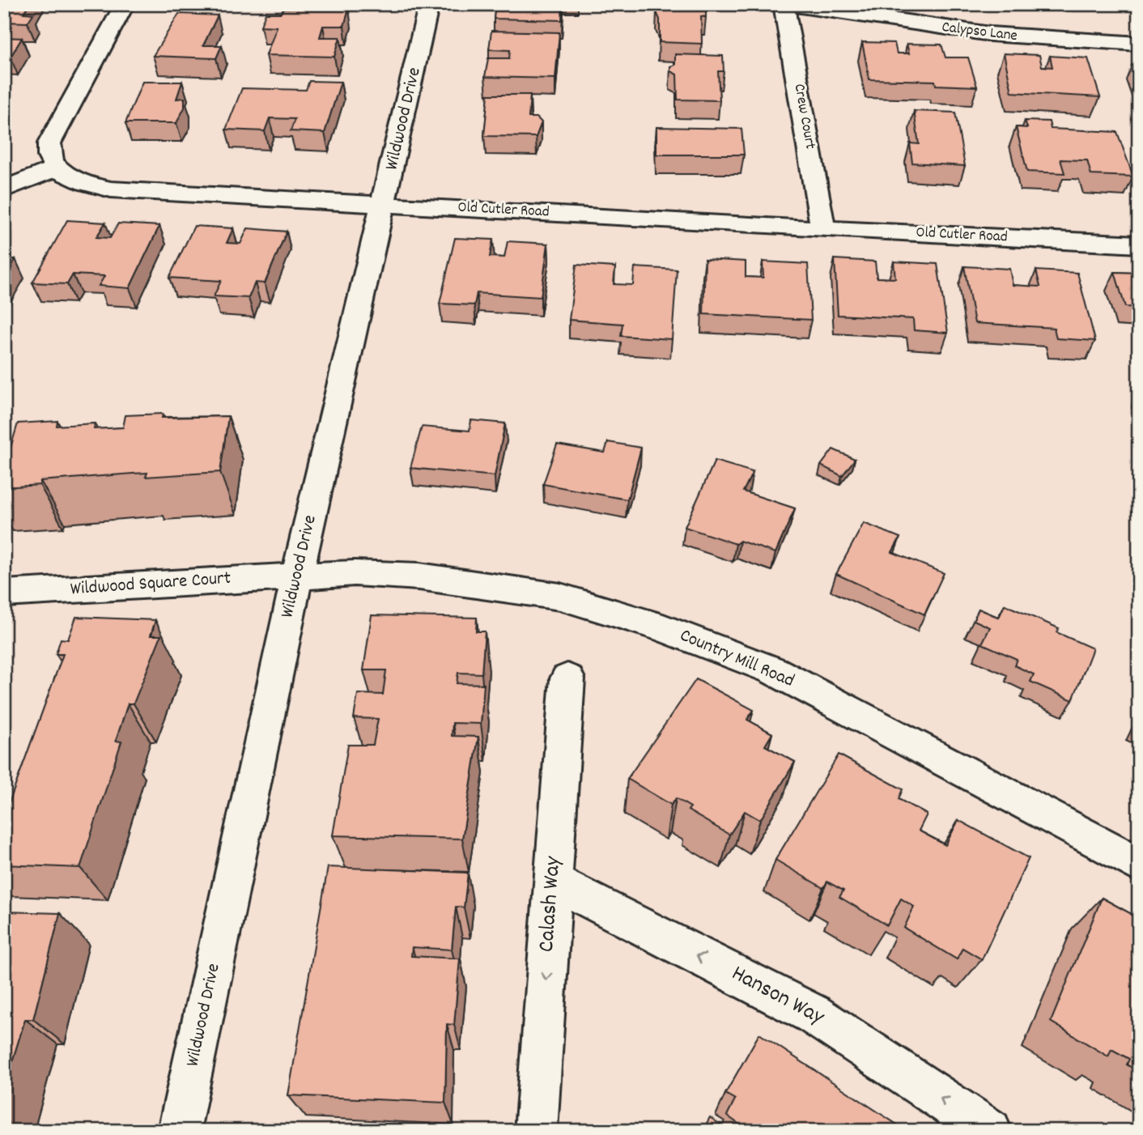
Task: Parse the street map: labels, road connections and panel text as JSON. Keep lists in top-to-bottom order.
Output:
{
  "streets": {
    "street": [
      "Calypso Lane",
      "Crew Court",
      "Wildwood Drive",
      "Old Cutler Road",
      "Wildwood Square Court",
      "Country Mill Road",
      "Calash Way",
      "Hanson Way"
    ]
  },
  "crossings": [
    ["Crew Court", "Old Cutler Road"],
    ["Wildwood Drive", "Old Cutler Road"],
    ["Wildwood Drive", "Wildwood Square Court"],
    ["Wildwood Drive", "Country Mill Road"],
    ["Wildwood Square Court", "Country Mill Road"],
    ["Calash Way", "Hanson Way"]
  ],
  "one_way": ["Calash Way", "Hanson Way"]
}
